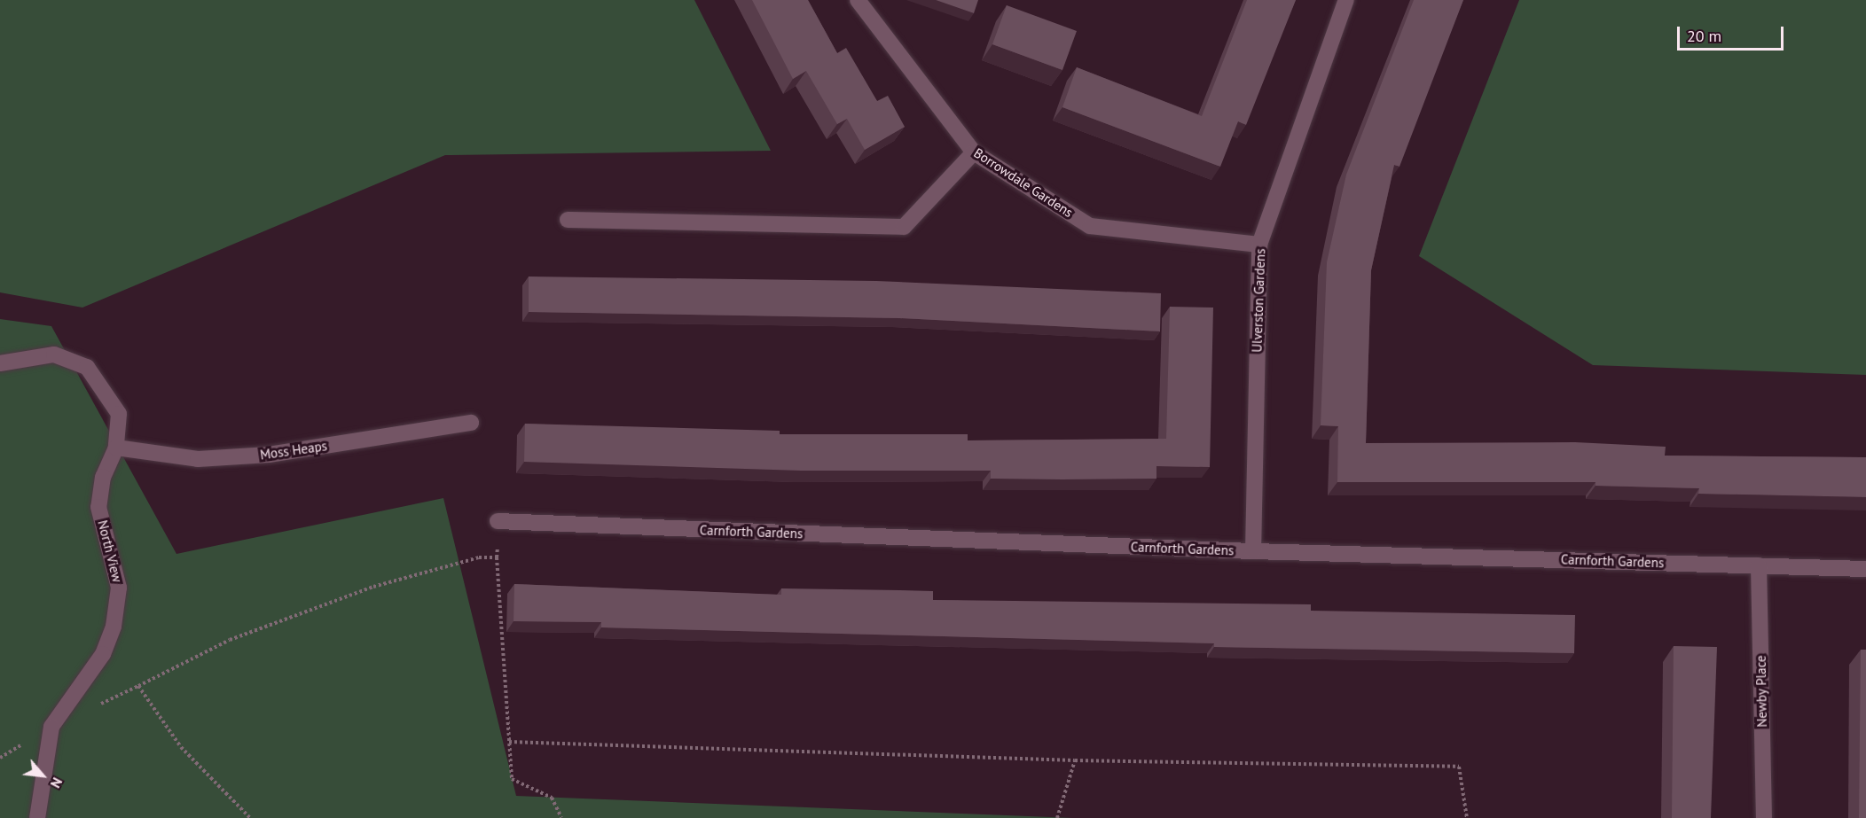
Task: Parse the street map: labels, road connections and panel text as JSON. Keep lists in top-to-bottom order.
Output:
{
  "streets": {
    "street": [
      "Borrowdale Gardens",
      "Ulverston Gardens",
      "Moss Heaps",
      "Carnforth Gardens",
      "North View",
      "Newby Place"
    ]
  },
  "crossings": [
    ["Borrowdale Gardens", "Ulverston Gardens"],
    ["Ulverston Gardens", "Carnforth Gardens"],
    ["Moss Heaps", "North View"],
    ["Carnforth Gardens", "Newby Place"]
  ],
  "scale_bar": "20 m",
  "north": "bottom right"
}
